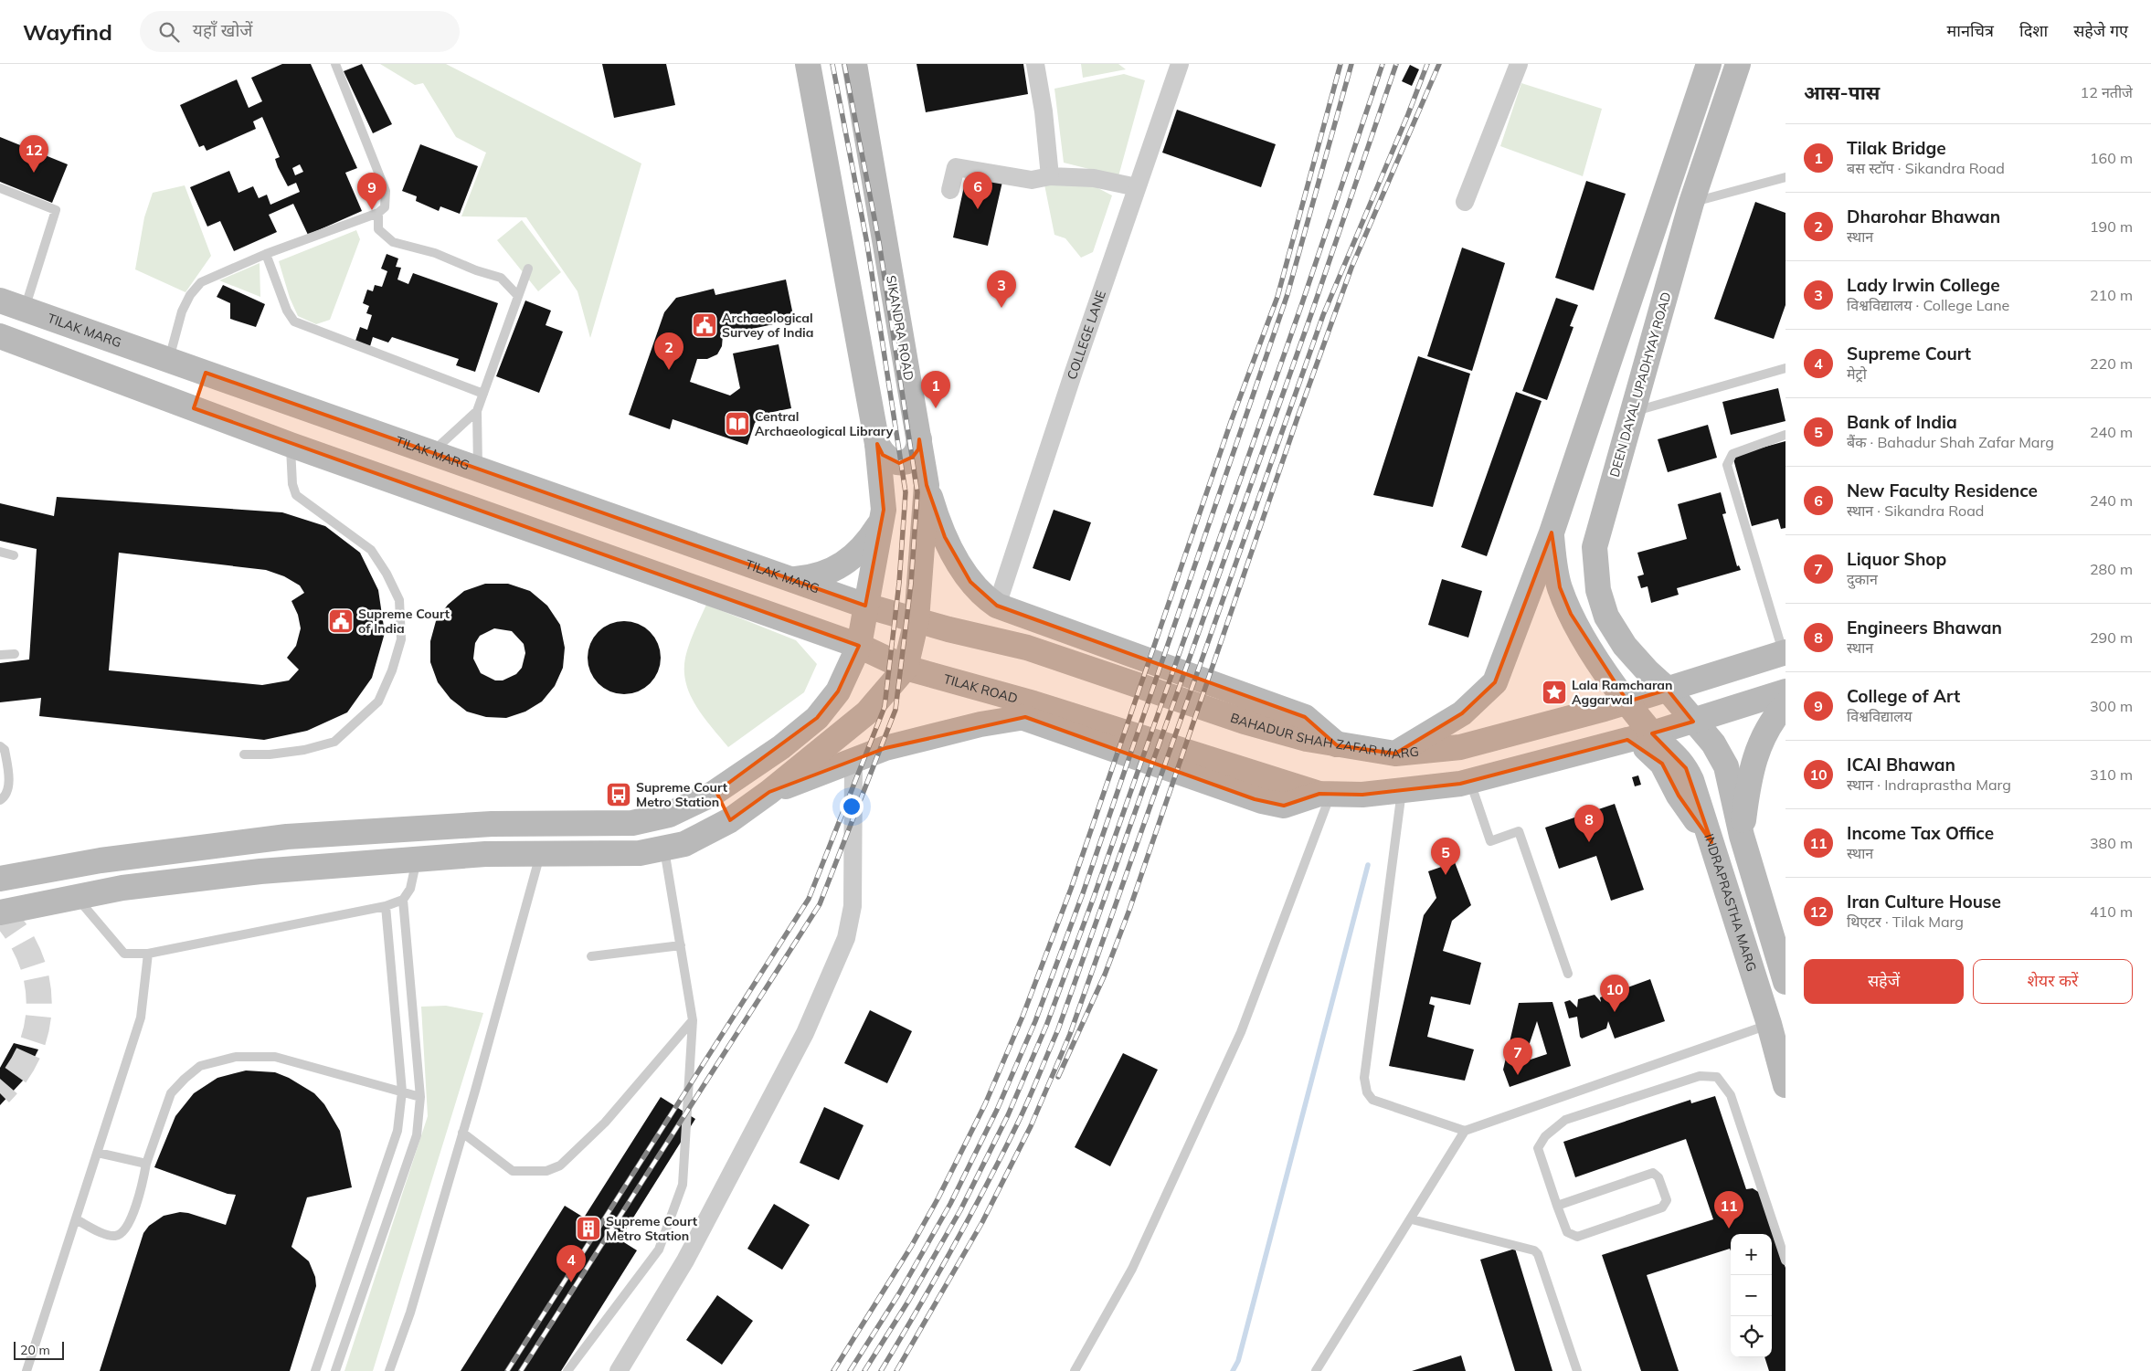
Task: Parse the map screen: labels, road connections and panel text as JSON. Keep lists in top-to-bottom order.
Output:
{
  "streets": {
    "main road": [
      "SIKANDRA ROAD",
      "TILAK MARG",
      "DEEN DAYAL UPADHYAY ROAD",
      "TILAK ROAD",
      "BAHADUR SHAH ZAFAR MARG",
      "INDRAPRASTHA MARG"
    ],
    "street": ["COLLEGE LANE"]
  },
  "crossings": [
    ["SIKANDRA ROAD", "TILAK MARG"],
    ["SIKANDRA ROAD", "TILAK ROAD"],
    ["DEEN DAYAL UPADHYAY ROAD", "BAHADUR SHAH ZAFAR MARG"],
    ["BAHADUR SHAH ZAFAR MARG", "INDRAPRASTHA MARG"]
  ],
  "places": {
    "public building": ["Archaeological Survey of India", "Supreme Court of India"],
    "library": ["Central Archaeological Library"],
    "place": ["Lala Ramcharan Aggarwal"],
    "bus stop": ["Supreme Court‌ Metro Station"],
    "building": ["Supreme Court Metro Station"]
  },
  "scale_bar": "20 m",
  "page": {
    "header": "Wayfind",
    "search": "यहाँ खोजें",
    "nav": ["मानचित्र", "दिशा", "सहेजे गए"],
    "heading": ["आस-पास", "12 नतीजे"],
    "list": [
      {
        "mark": "1",
        "name": "Tilak Bridge",
        "note": "बस स्टॉप · Sikandra Road",
        "value": "160 m"
      },
      {
        "mark": "2",
        "name": "Dharohar Bhawan",
        "note": "स्थान",
        "value": "190 m"
      },
      {
        "mark": "3",
        "name": "Lady Irwin College",
        "note": "विश्वविद्यालय · College Lane",
        "value": "210 m"
      },
      {
        "mark": "4",
        "name": "Supreme Court",
        "note": "मेट्रो",
        "value": "220 m"
      },
      {
        "mark": "5",
        "name": "Bank of India",
        "note": "बैंक · Bahadur Shah Zafar Marg",
        "value": "240 m"
      },
      {
        "mark": "6",
        "name": "New Faculty Residence",
        "note": "स्थान · Sikandra Road",
        "value": "240 m"
      },
      {
        "mark": "7",
        "name": "Liquor Shop",
        "note": "दुकान",
        "value": "280 m"
      },
      {
        "mark": "8",
        "name": "Engineers Bhawan",
        "note": "स्थान",
        "value": "290 m"
      },
      {
        "mark": "9",
        "name": "College of Art",
        "note": "विश्वविद्यालय",
        "value": "300 m"
      },
      {
        "mark": "10",
        "name": "ICAI Bhawan",
        "note": "स्थान · Indraprastha Marg",
        "value": "310 m"
      },
      {
        "mark": "11",
        "name": "Income Tax Office",
        "note": "स्थान",
        "value": "380 m"
      },
      {
        "mark": "12",
        "name": "Iran Culture House",
        "note": "थिएटर · Tilak Marg",
        "value": "410 m"
      }
    ],
    "pins": [
      "12",
      "6",
      "9",
      "3",
      "2",
      "1",
      "8",
      "5",
      "10",
      "7",
      "11",
      "4"
    ],
    "buttons": ["सहेजें", "शेयर करें"],
    "map_buttons": ["+", "−"],
    "scale": "20 m"
  }
}
